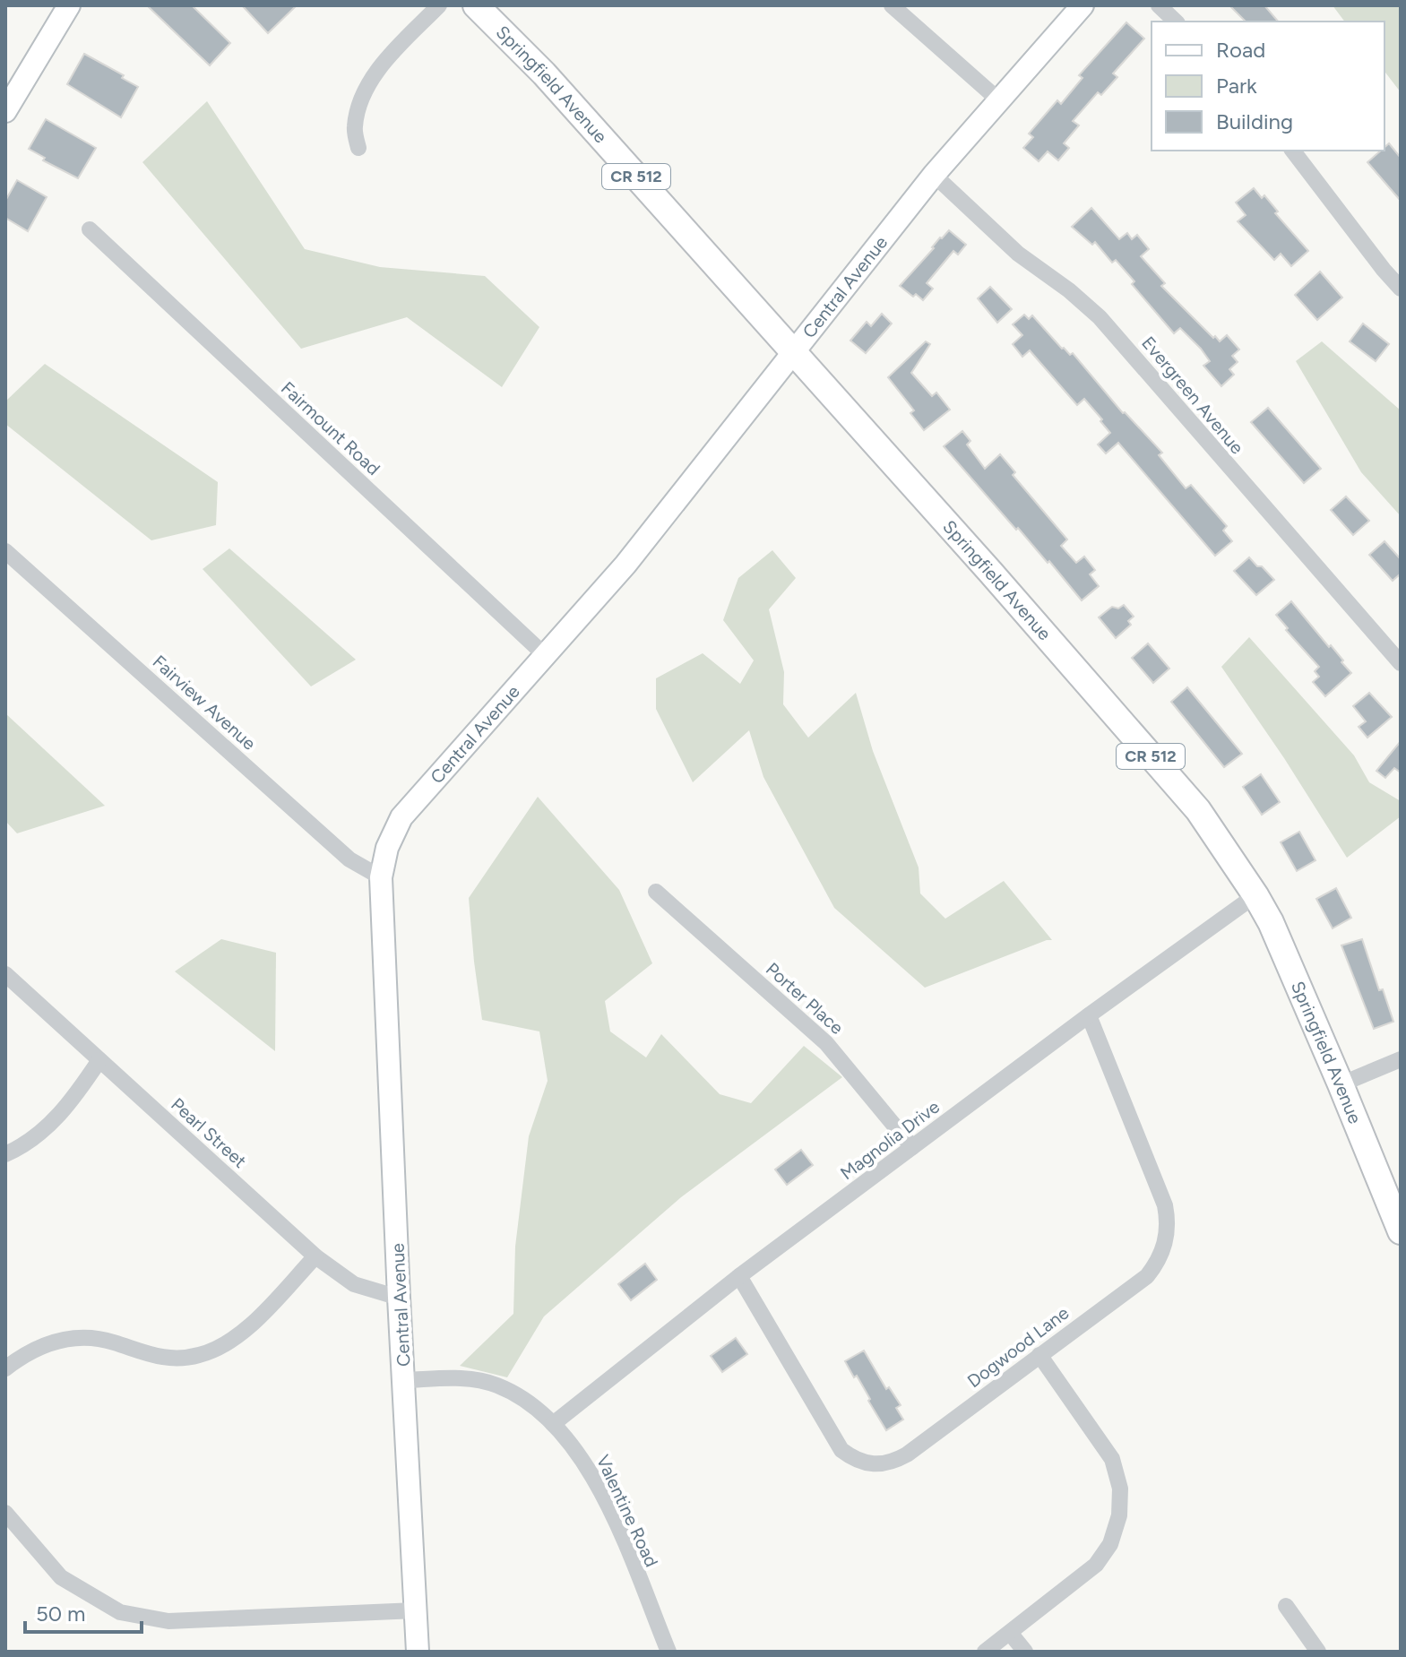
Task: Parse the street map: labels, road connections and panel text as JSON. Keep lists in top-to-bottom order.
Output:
{
  "streets": {
    "main road": ["Springfield Avenue", "CR 512"],
    "street": [
      "Central Avenue",
      "Evergreen Avenue",
      "Fairmount Road",
      "Fairview Avenue",
      "Porter Place",
      "Pearl Street",
      "Magnolia Drive",
      "Dogwood Lane",
      "Valentine Road"
    ]
  },
  "crossings": [
    ["Springfield Avenue", "Central Avenue"],
    ["Springfield Avenue", "Magnolia Drive"],
    ["Central Avenue", "Evergreen Avenue"],
    ["Central Avenue", "Fairmount Road"],
    ["Central Avenue", "Fairview Avenue"],
    ["Central Avenue", "Pearl Street"],
    ["Central Avenue", "Valentine Road"],
    ["Porter Place", "Magnolia Drive"],
    ["Magnolia Drive", "Dogwood Lane"],
    ["Magnolia Drive", "Valentine Road"]
  ],
  "legend": ["Road", "Park", "Building"],
  "scale_bar": "50 m"
}
